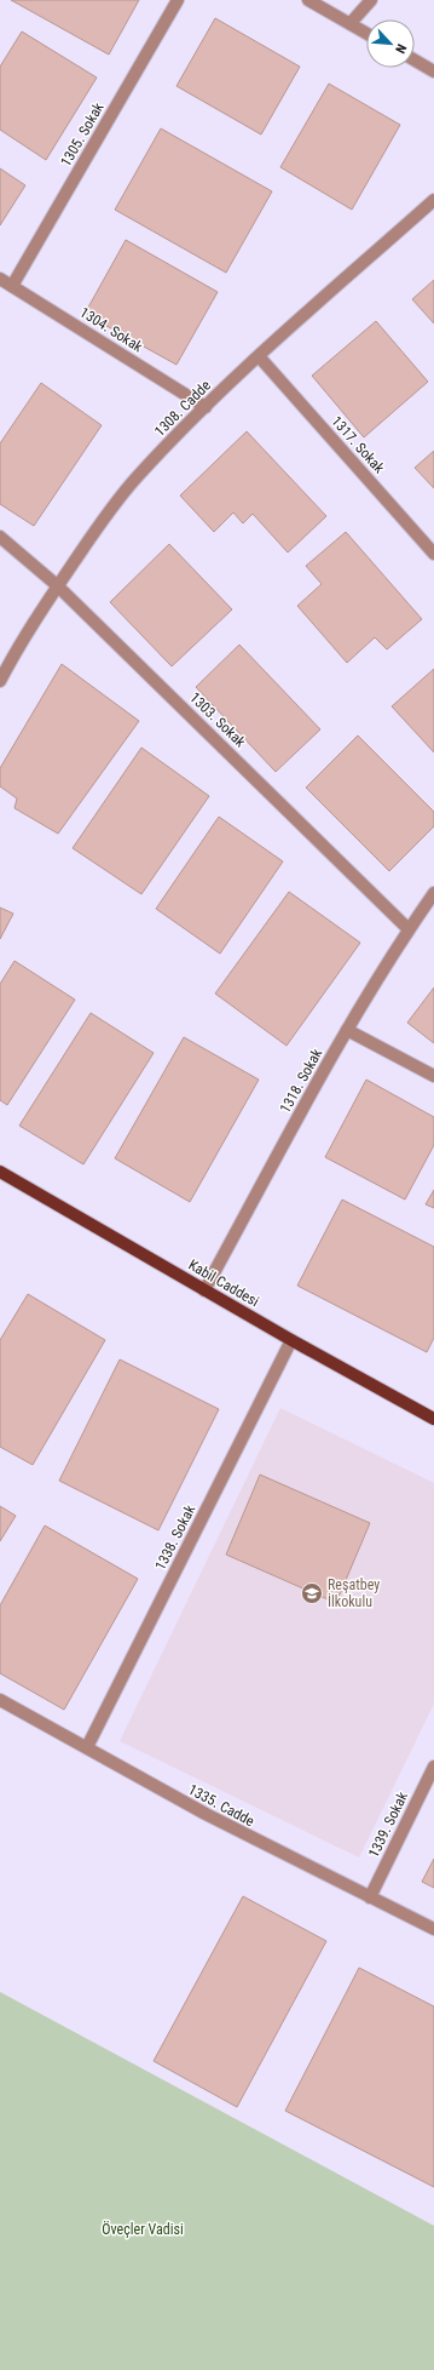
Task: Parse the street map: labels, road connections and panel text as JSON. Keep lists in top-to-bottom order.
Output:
{
  "streets": {
    "main road": ["Kabil Caddesi"],
    "street": [
      "1305. Sokak",
      "1304. Sokak",
      "1308. Cadde",
      "1317. Sokak",
      "1303. Sokak",
      "1318. Sokak",
      "1338. Sokak",
      "1335. Cadde",
      "1339. Sokak"
    ]
  },
  "crossings": [
    ["1305. Sokak", "1304. Sokak"],
    ["1304. Sokak", "1308. Cadde"],
    ["1308. Cadde", "1317. Sokak"],
    ["1308. Cadde", "1303. Sokak"],
    ["1303. Sokak", "1318. Sokak"],
    ["1318. Sokak", "Kabil Caddesi"],
    ["Kabil Caddesi", "1338. Sokak"],
    ["1338. Sokak", "1335. Cadde"],
    ["1335. Cadde", "1339. Sokak"]
  ],
  "parks": ["Öveçler Vadisi"],
  "places": {
    "school or university": ["Reşatbey İlkokulu"]
  },
  "north": "bottom right"
}
